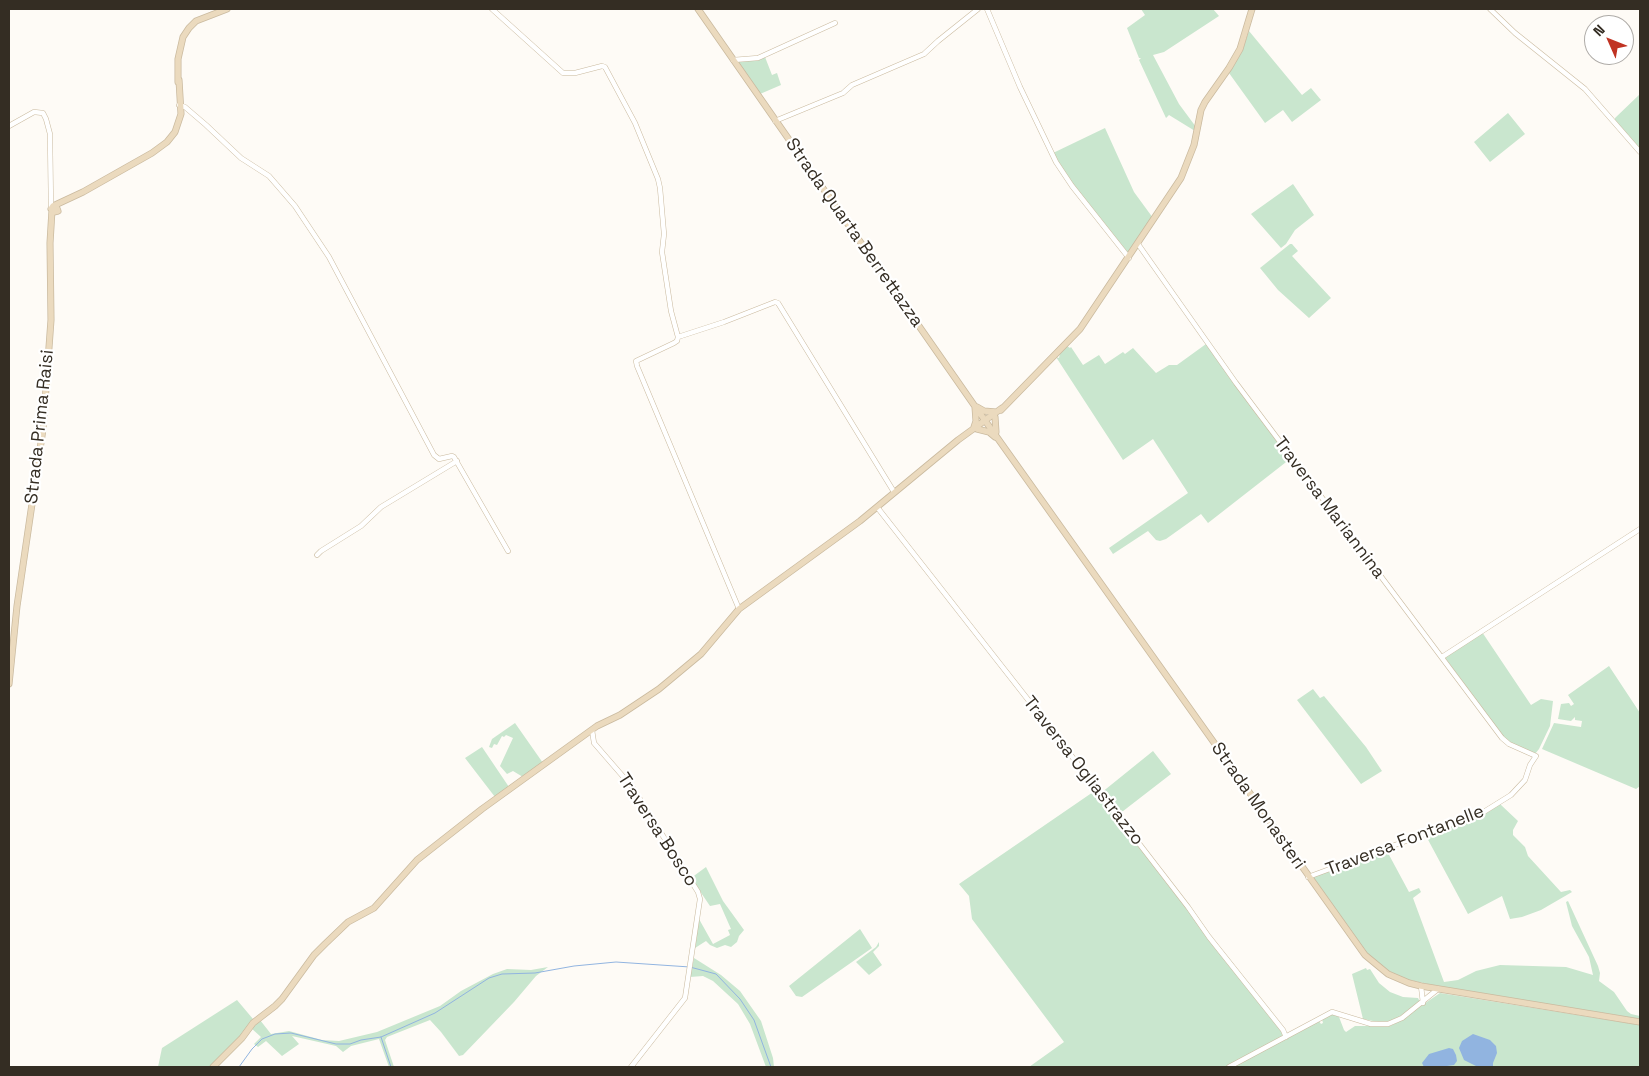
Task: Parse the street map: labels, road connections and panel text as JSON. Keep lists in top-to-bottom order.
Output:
{
  "streets": {
    "main road": ["Strada Quarta Berrettazza", "Strada Prima Raisi", "Strada Monasteri"],
    "street": [
      "Traversa Mariannina",
      "Traversa Ogliastrazzo",
      "Traversa Bosco",
      "Traversa Fontanelle"
    ]
  },
  "crossings": [
    ["Strada Quarta Berrettazza", "Strada Monasteri"],
    ["Traversa Mariannina", "Traversa Fontanelle"],
    ["Strada Monasteri", "Traversa Fontanelle"]
  ],
  "north": "top left"
}
